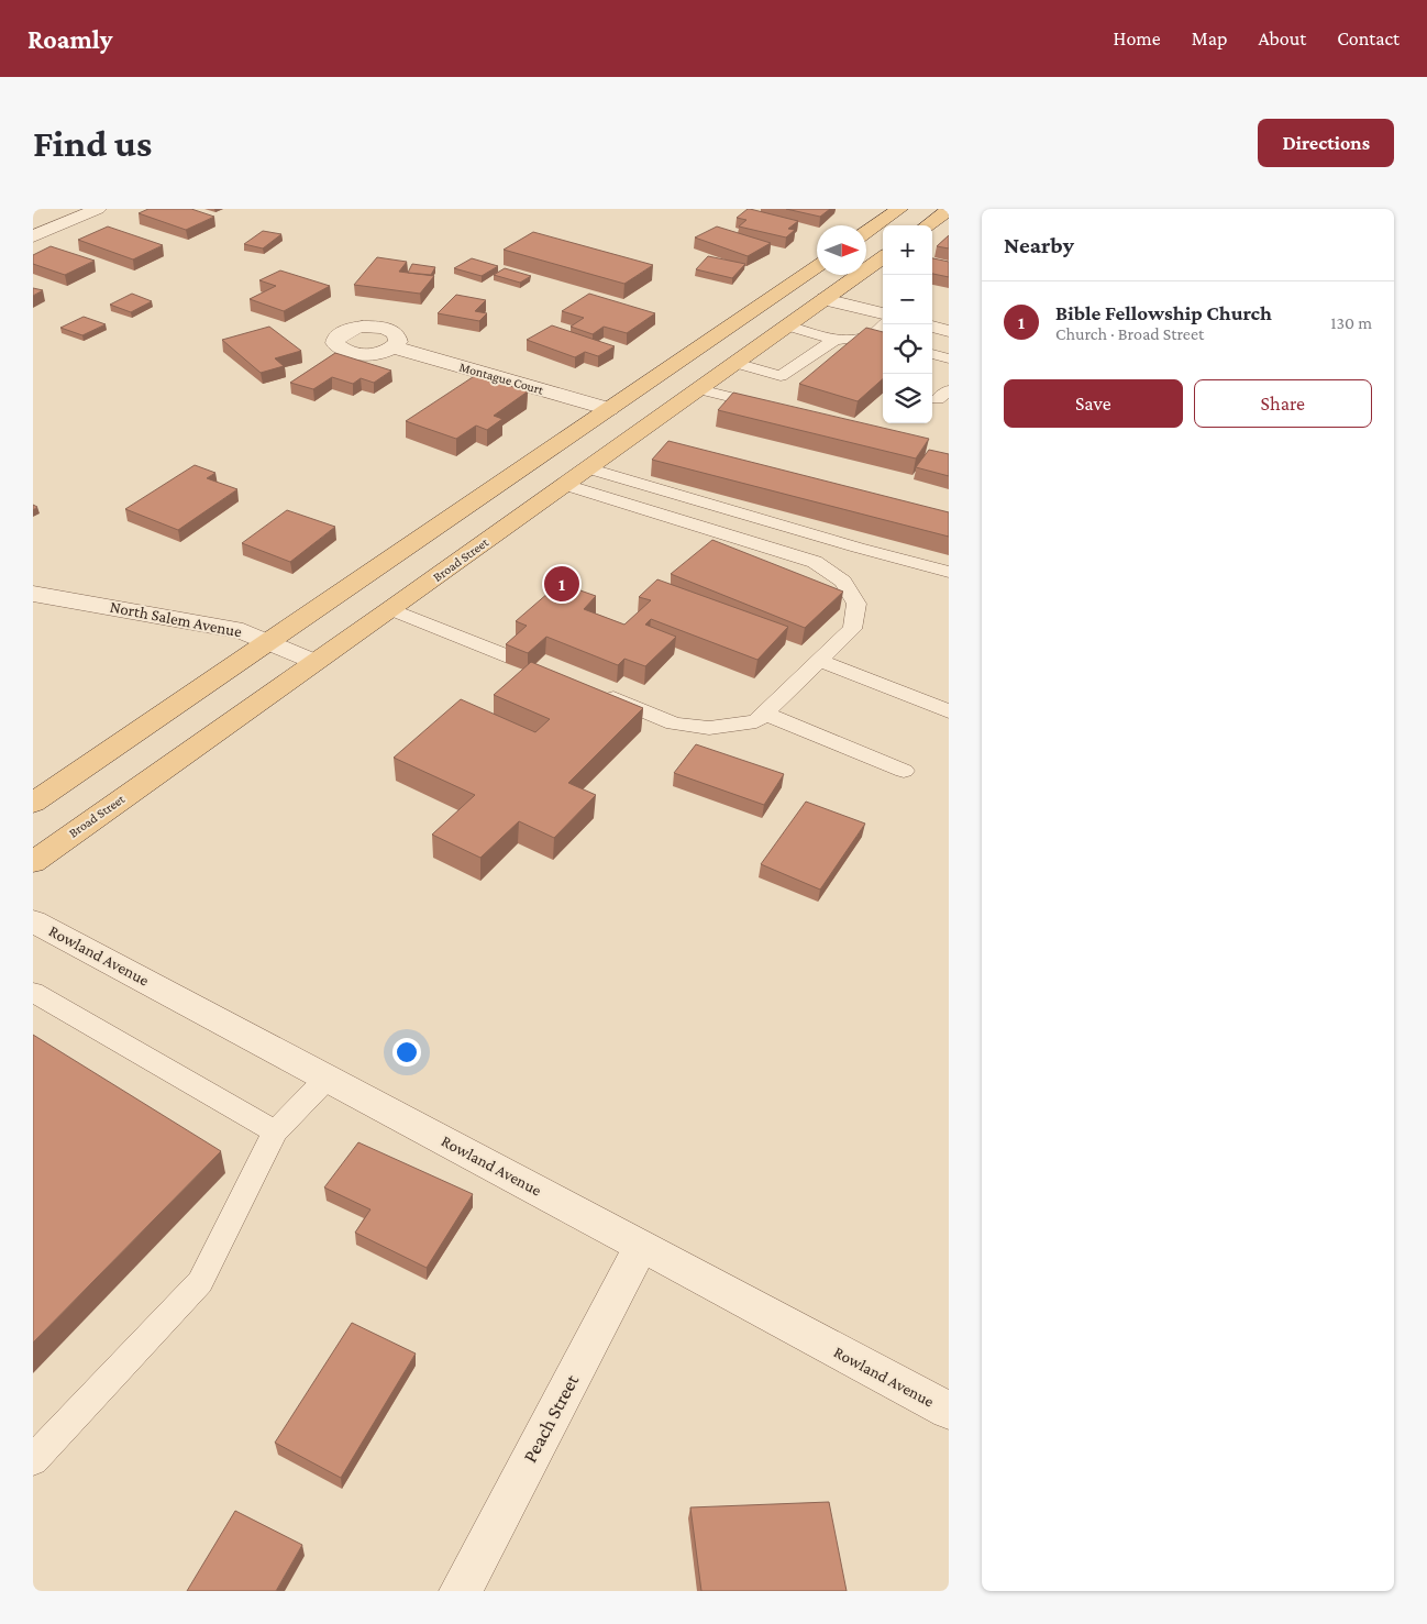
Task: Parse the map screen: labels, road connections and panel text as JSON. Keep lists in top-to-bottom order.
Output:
{
  "streets": {
    "main road": ["Broad Street"],
    "street": [
      "Montague Court",
      "North Salem Avenue",
      "Rowland Avenue",
      "Peach Street"
    ]
  },
  "crossings": [
    ["Broad Street", "North Salem Avenue"],
    ["Rowland Avenue", "Peach Street"]
  ],
  "north": "right",
  "page": {
    "header": "Roamly",
    "nav": [
      "Home",
      "Map",
      "About",
      "Contact"
    ],
    "buttons": [
      "Directions",
      ["Save", "Share"]
    ],
    "title": "Find us",
    "heading": "Nearby",
    "map_buttons": ["+", "−"],
    "list": [
      {
        "mark": "1",
        "name": "Bible Fellowship Church",
        "note": "Church · Broad Street",
        "value": "130 m"
      }
    ],
    "pins": "1"
  }
}
